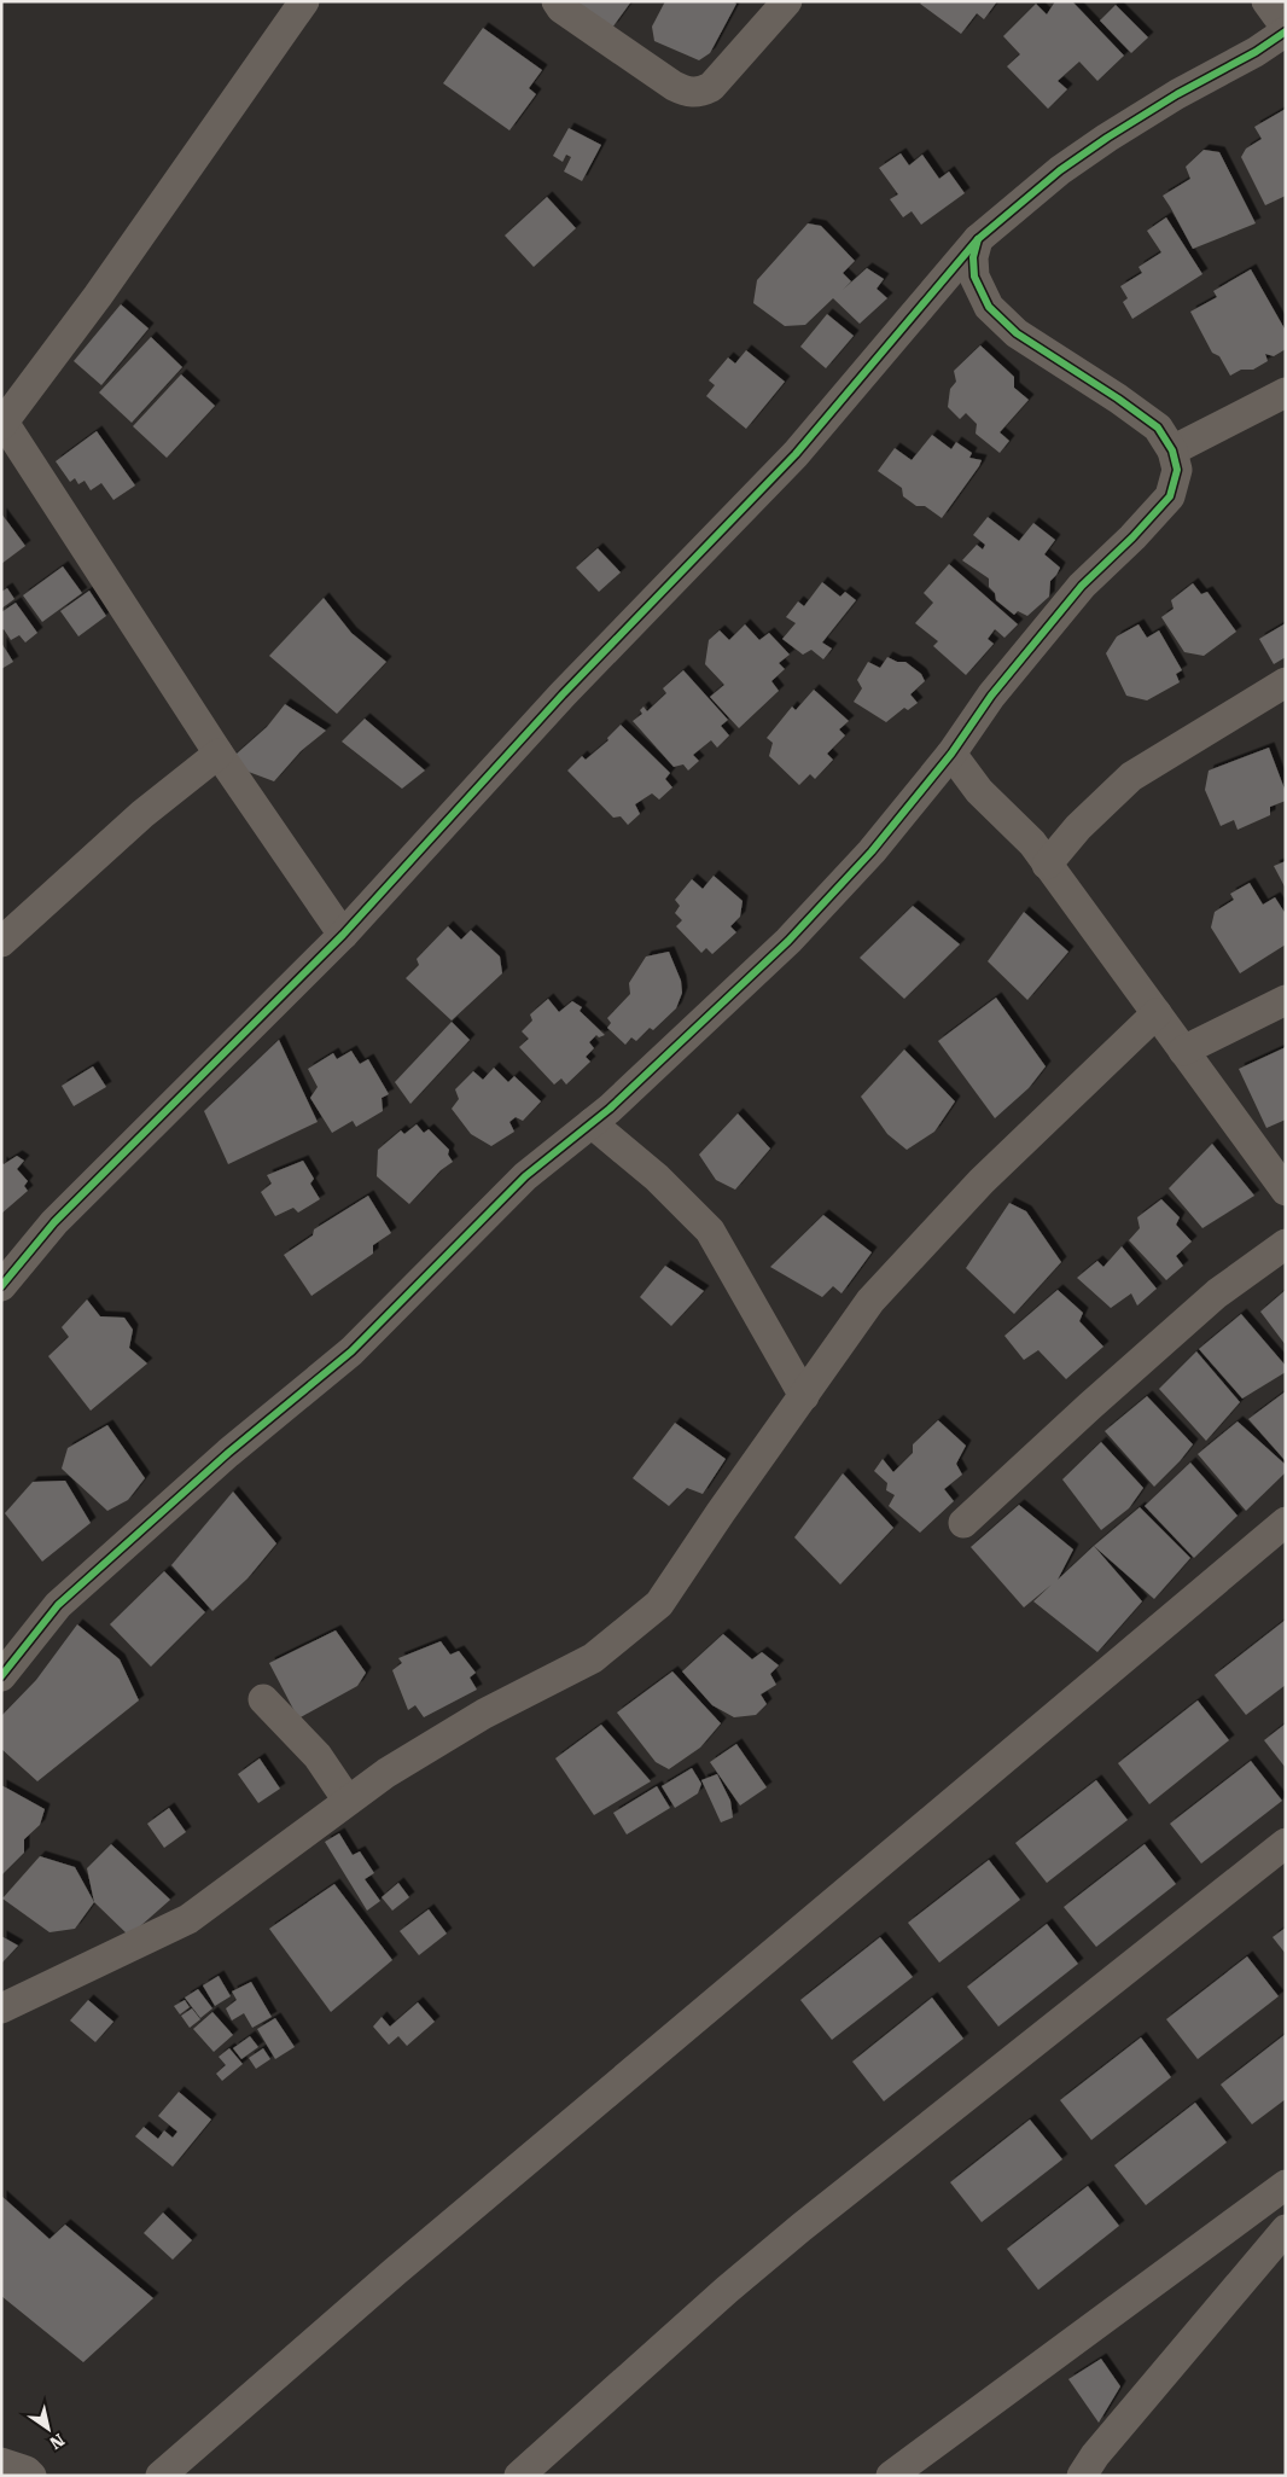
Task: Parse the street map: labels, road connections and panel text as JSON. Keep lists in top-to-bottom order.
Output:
{
  "north": "bottom right"
}
